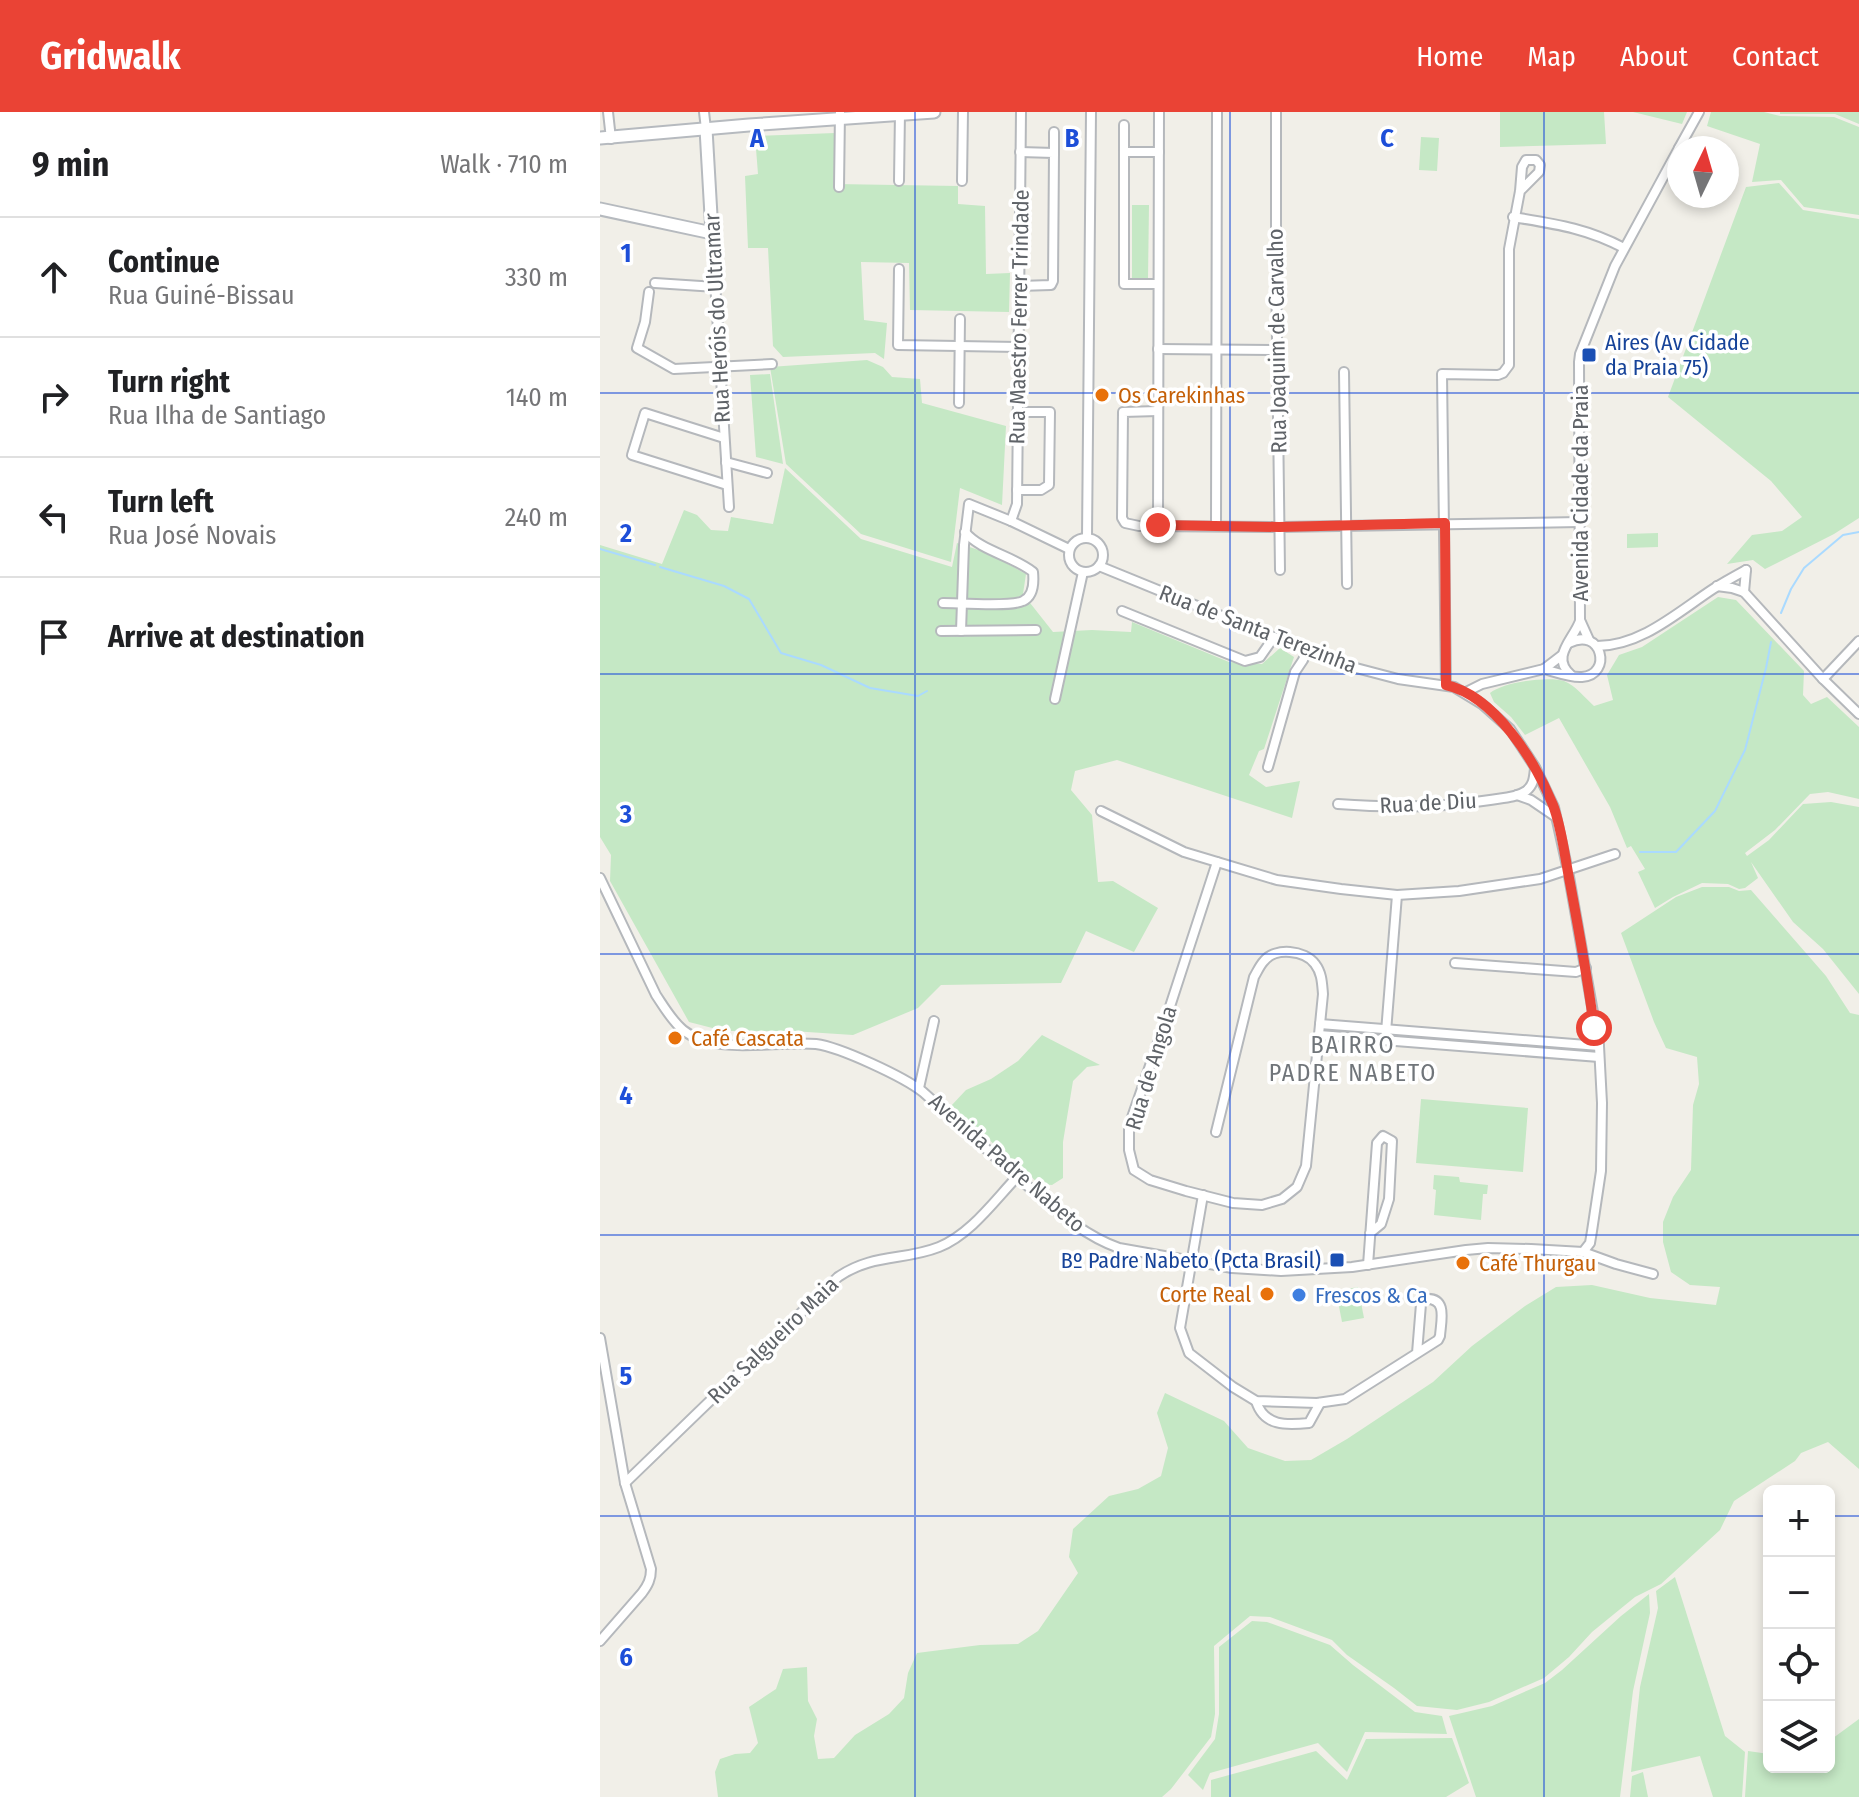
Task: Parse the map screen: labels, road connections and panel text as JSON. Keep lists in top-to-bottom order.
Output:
{
  "streets": {
    "street": [
      "Rua Maestro Ferrer Trindade",
      "Rua Heróis do Ultramar",
      "Rua Joaquim de Carvalho",
      "Avenida Cidade da Praia",
      "Rua de Santa Terezinha",
      "Rua de Diu",
      "Rua de Angola",
      "Avenida Padre Nabeto",
      "Rua Salgueiro Maia"
    ]
  },
  "crossings": [
    ["Avenida Padre Nabeto", "Rua Salgueiro Maia"]
  ],
  "districts": ["BAIRRO PADRE NABETO"],
  "places": {
    "transit": ["Aires (Av Cidade da Praia 75)", "Bº Padre Nabeto (Pcta Brasil)"],
    "other": [
      "Os Carekinhas",
      "Café Cascata",
      "Café Thurgau",
      "Corte Real",
      "Frescos & Ca"
    ]
  },
  "north": "top",
  "page": {
    "header": "Gridwalk",
    "nav": [
      "Home",
      "Map",
      "About",
      "Contact"
    ],
    "heading": ["9 min", "Walk · 710 m"],
    "list": [
      ["Continue", "Rua Guiné-Bissau", "330 m"],
      ["Turn right", "Rua Ilha de Santiago", "140 m"],
      ["Turn left", "Rua José Novais", "240 m"],
      "Arrive at destination"
    ],
    "map_buttons": ["+", "−"]
  },
  "grid": {
    "columns": ["A", "B", "C"],
    "rows": [
      "1",
      "2",
      "3",
      "4",
      "5",
      "6"
    ]
  }
}
